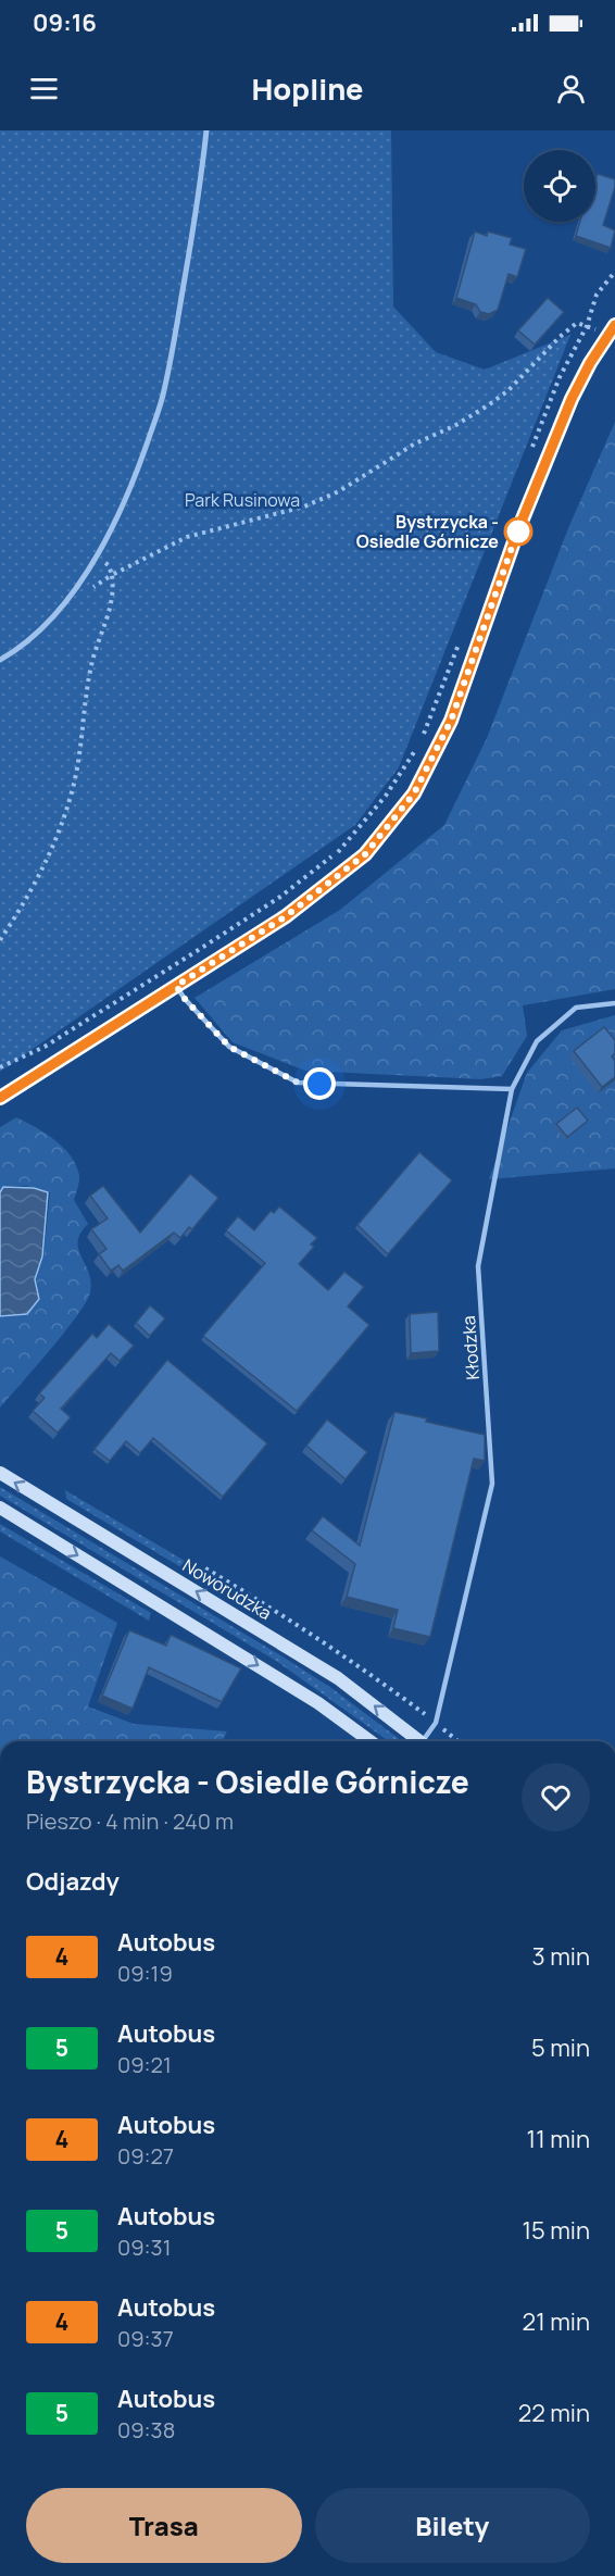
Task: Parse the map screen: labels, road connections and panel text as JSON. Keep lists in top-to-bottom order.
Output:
{
  "streets": {
    "main road": ["Noworudzka"],
    "lane": ["Kłodzka"]
  },
  "parks": ["Park Rusinowa"],
  "places": ["Bystrzycka - Osiedle Górnicze"],
  "lines": ["bus line 4"],
  "page": {
    "status": "09:16",
    "header": "Hopline",
    "heading": [
      ["Bystrzycka - Osiedle Górnicze", "Pieszo · 4 min · 240 m"],
      "Odjazdy"
    ],
    "list": [
      {
        "mark": "4",
        "name": "Autobus",
        "note": "09:19",
        "value": "3 min"
      },
      {
        "mark": "5",
        "name": "Autobus",
        "note": "09:21",
        "value": "5 min"
      },
      {
        "mark": "4",
        "name": "Autobus",
        "note": "09:27",
        "value": "11 min"
      },
      {
        "mark": "5",
        "name": "Autobus",
        "note": "09:31",
        "value": "15 min"
      },
      {
        "mark": "4",
        "name": "Autobus",
        "note": "09:37",
        "value": "21 min"
      },
      {
        "mark": "5",
        "name": "Autobus",
        "note": "09:38",
        "value": "22 min"
      }
    ],
    "buttons": ["Trasa", "Bilety"]
  }
}
